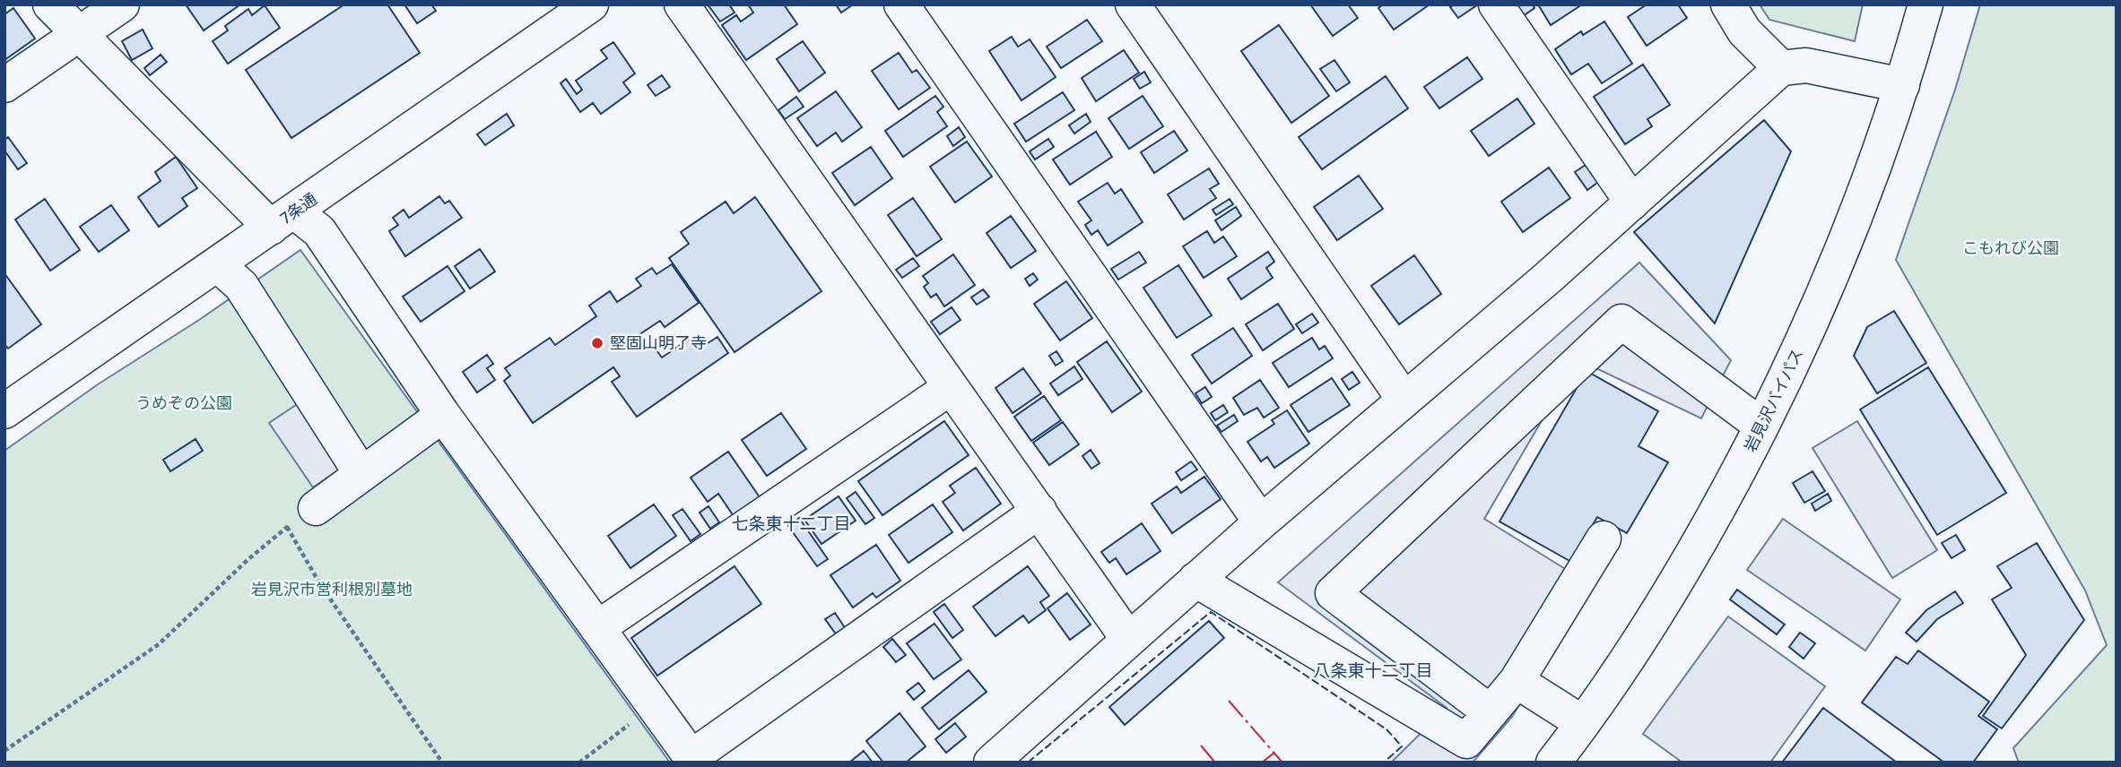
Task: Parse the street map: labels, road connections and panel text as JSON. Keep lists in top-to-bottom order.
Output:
{
  "streets": {
    "main road": ["7条通", "岩見沢バイパス"]
  },
  "districts": ["七条東十二丁目", "八条東十二丁目"],
  "parks": ["こもれび公園", "うめぞの公園", "岩見沢市営利根別墓地"],
  "places": ["堅固山明了寺"]
}
